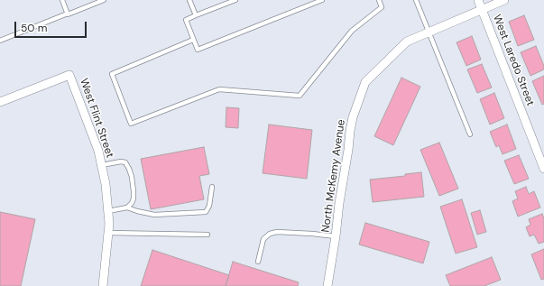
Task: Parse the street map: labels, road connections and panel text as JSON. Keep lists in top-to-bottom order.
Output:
{
  "streets": {
    "street": ["West Laredo Street", "West Flint Street", "North McKemy Avenue"]
  },
  "crossings": [
    ["West Laredo Street", "North McKemy Avenue"]
  ],
  "scale_bar": "50 m"
}
